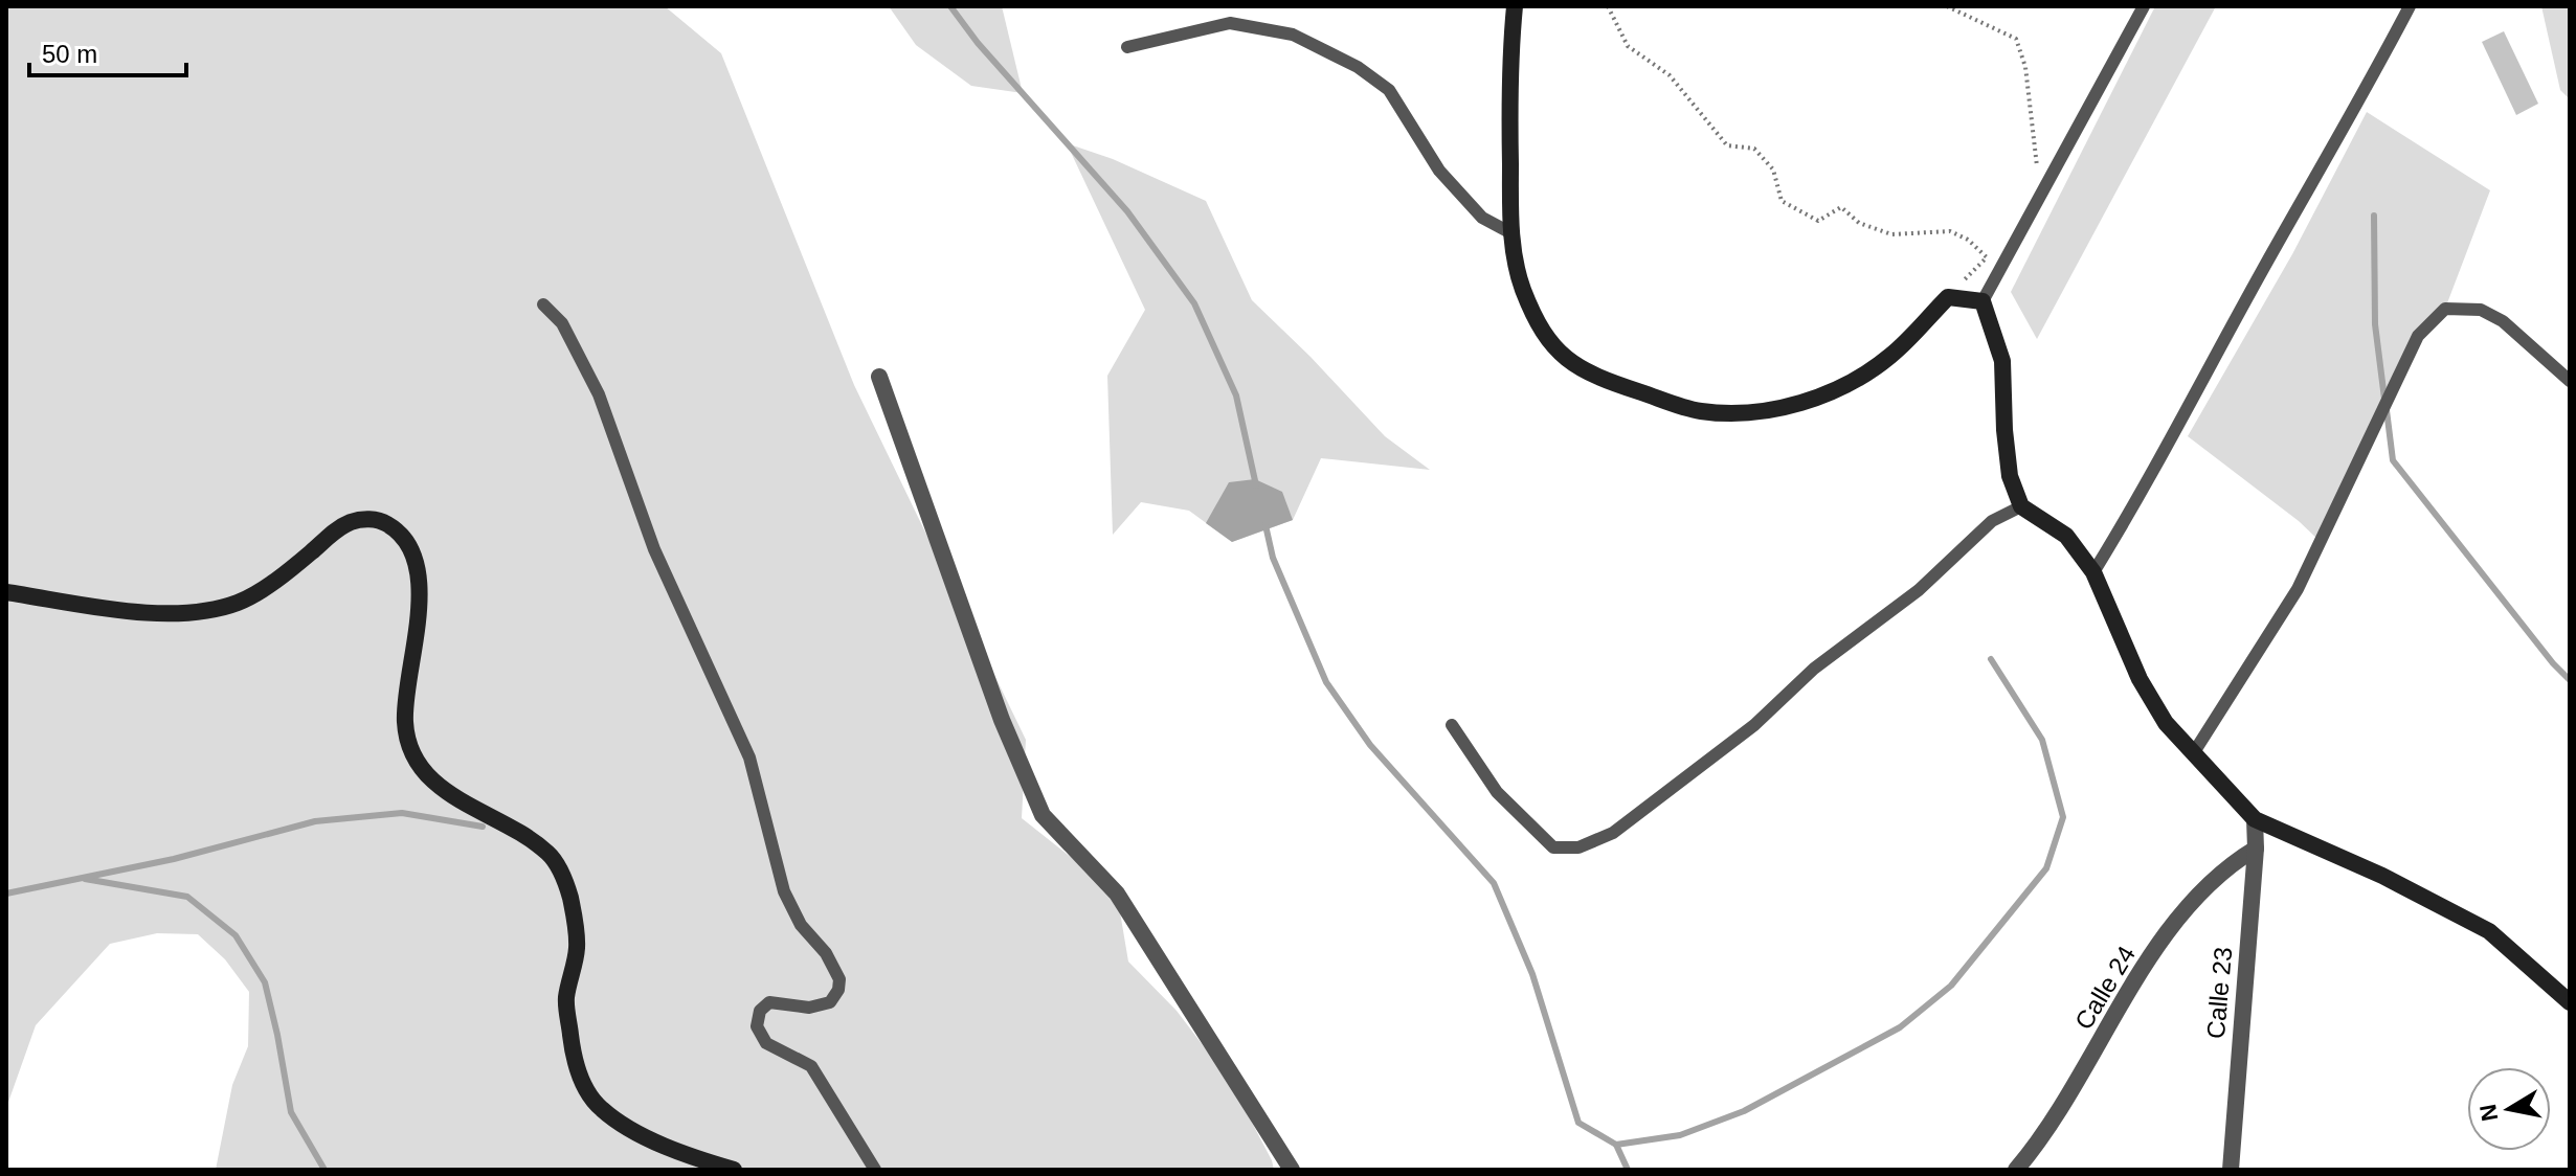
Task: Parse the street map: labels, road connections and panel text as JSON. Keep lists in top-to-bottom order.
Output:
{
  "streets": {
    "street": ["Calle 24", "Calle 23"]
  },
  "crossings": [
    ["Calle 24", "Calle 23"]
  ],
  "scale_bar": "50 m",
  "north": "left"
}
